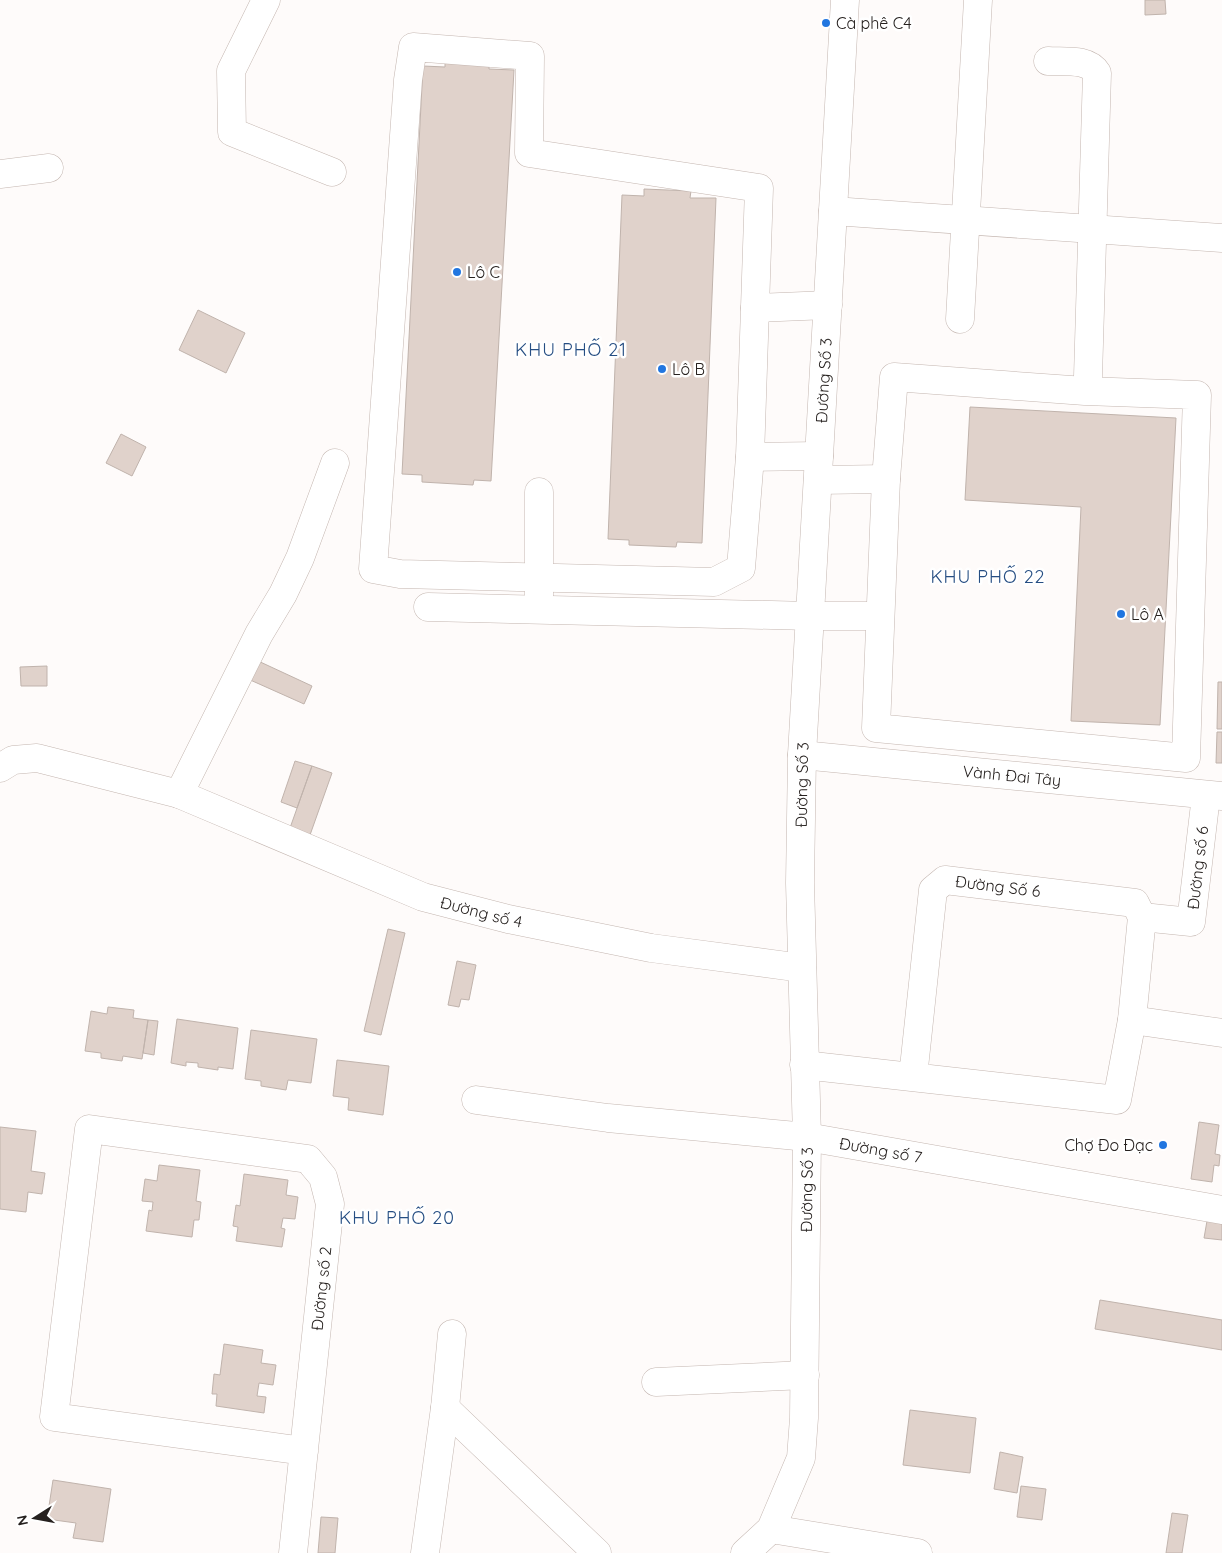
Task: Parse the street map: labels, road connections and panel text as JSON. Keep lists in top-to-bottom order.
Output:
{
  "streets": {
    "street": [
      "Đường Số 3",
      "Vành Đai Tây",
      "Đường số 6",
      "Đường Số 6",
      "Đường số 4",
      "Đường số 7",
      "Đường số 2"
    ]
  },
  "crossings": [
    ["Đường Số 3", "Vành Đai Tây"],
    ["Đường Số 3", "Đường số 4"],
    ["Đường Số 3", "Đường số 7"],
    ["Vành Đai Tây", "Đường số 6"],
    ["Đường số 6", "Đường Số 6"]
  ],
  "districts": ["KHU PHỐ 21", "KHU PHỐ 22", "KHU PHỐ 20"],
  "places": [
    "Cà phê C4",
    "Lô C",
    "Lô B",
    "Lô A",
    "Chợ Đo Đạc"
  ],
  "north": "left"
}
